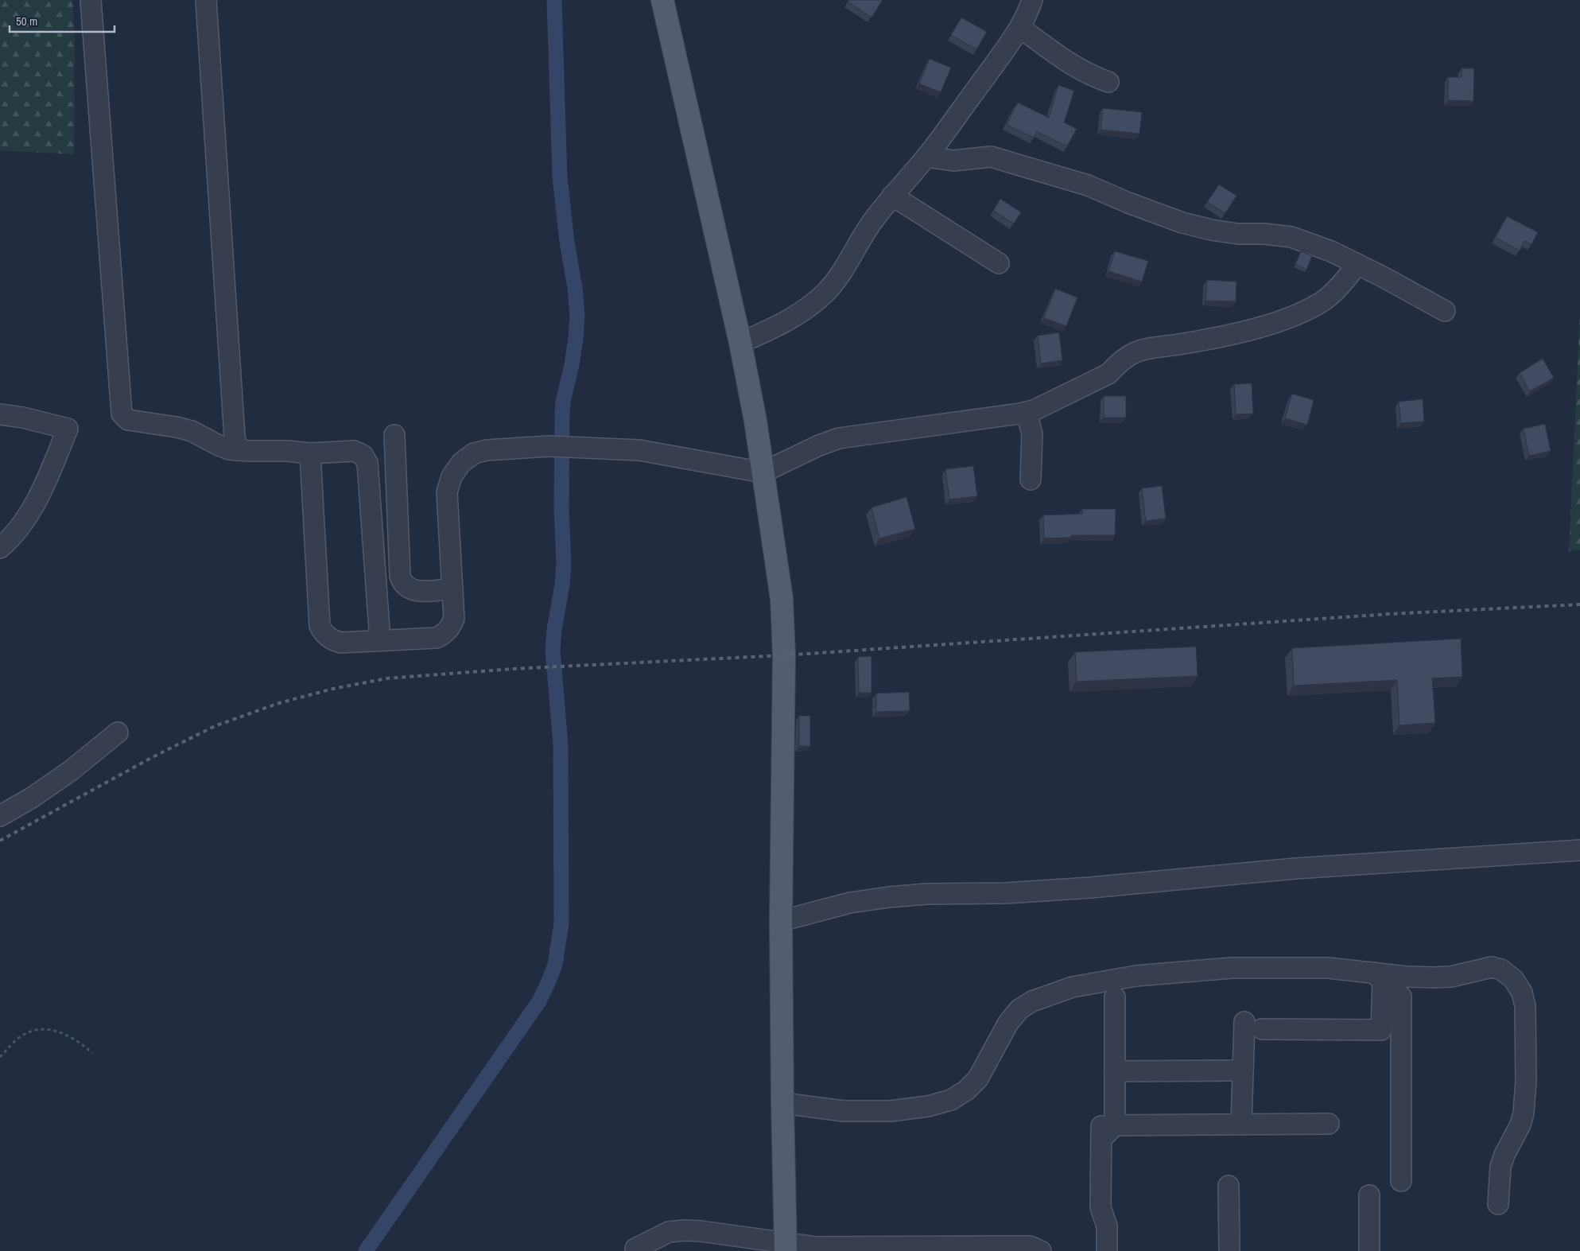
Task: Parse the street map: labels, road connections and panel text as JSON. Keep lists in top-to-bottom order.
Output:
{
  "scale_bar": "50 m"
}
